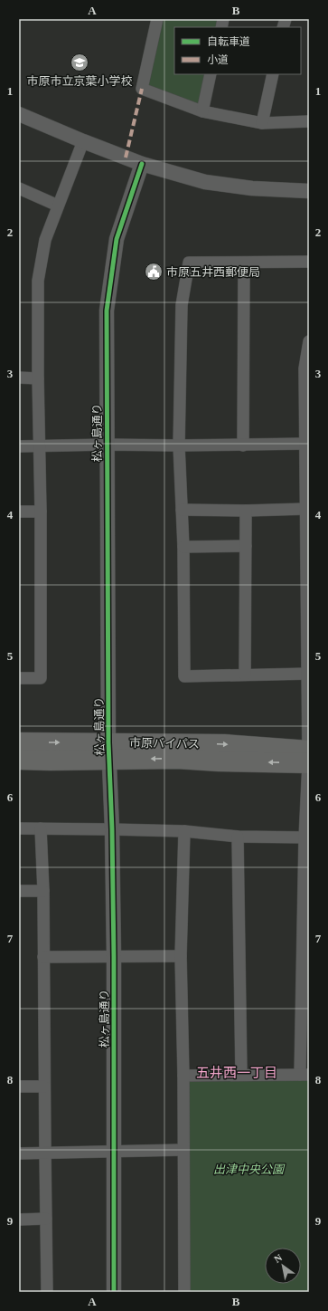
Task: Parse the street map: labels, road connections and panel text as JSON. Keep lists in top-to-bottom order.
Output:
{
  "streets": {
    "highway": ["市原バイパス"],
    "street": ["松ヶ島通り"]
  },
  "crossings": [
    ["松ヶ島通り", "市原バイパス"]
  ],
  "districts": ["五井西一丁目"],
  "parks": ["出津中央公園"],
  "places": {
    "school or university": ["市原市立京葉小学校"],
    "public building": ["市原五井西郵便局"]
  },
  "legend": ["自転車道", "小道"],
  "north": "top left",
  "grid": {
    "columns": ["A", "B"],
    "rows": [
      "1",
      "2",
      "3",
      "4",
      "5",
      "6",
      "7",
      "8",
      "9"
    ]
  }
}
